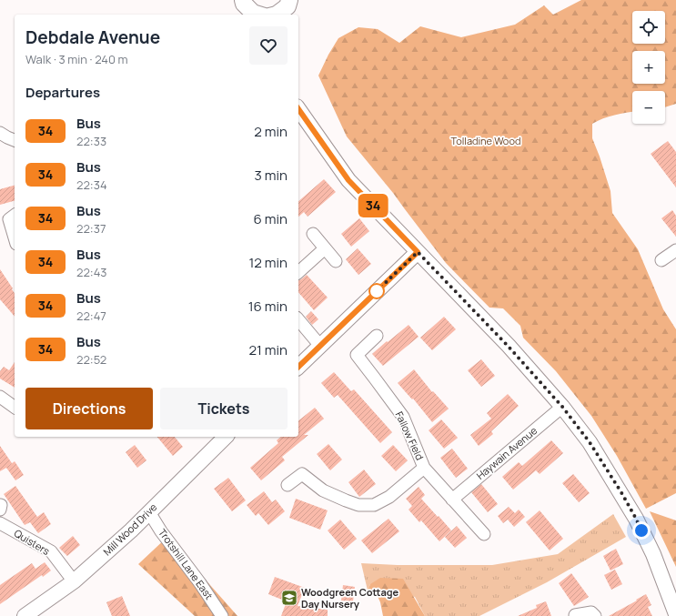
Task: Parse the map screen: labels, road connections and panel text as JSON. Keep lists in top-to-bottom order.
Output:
{
  "streets": {
    "street": [
      "Fallow Field",
      "Haywain Avenue",
      "Mill Wood Drive",
      "Quisters",
      "Trotshill Lane East"
    ]
  },
  "crossings": [
    ["Fallow Field", "Haywain Avenue"],
    ["Mill Wood Drive", "Quisters"],
    ["Mill Wood Drive", "Trotshill Lane East"]
  ],
  "parks": ["Tolladine Wood"],
  "places": {
    "school or university": ["Woodgreen Cottage Day Nursery"]
  },
  "lines": ["bus line 34"],
  "page": {
    "on_map": "34",
    "map_buttons": ["+", "−"],
    "heading": [
      ["Debdale Avenue", "Walk · 3 min · 240 m"],
      "Departures"
    ],
    "list": [
      {
        "mark": "34",
        "name": "Bus",
        "note": "22:33",
        "value": "2 min"
      },
      {
        "mark": "34",
        "name": "Bus",
        "note": "22:34",
        "value": "3 min"
      },
      {
        "mark": "34",
        "name": "Bus",
        "note": "22:37",
        "value": "6 min"
      },
      {
        "mark": "34",
        "name": "Bus",
        "note": "22:43",
        "value": "12 min"
      },
      {
        "mark": "34",
        "name": "Bus",
        "note": "22:47",
        "value": "16 min"
      },
      {
        "mark": "34",
        "name": "Bus",
        "note": "22:52",
        "value": "21 min"
      }
    ],
    "buttons": ["Directions", "Tickets"]
  }
}
